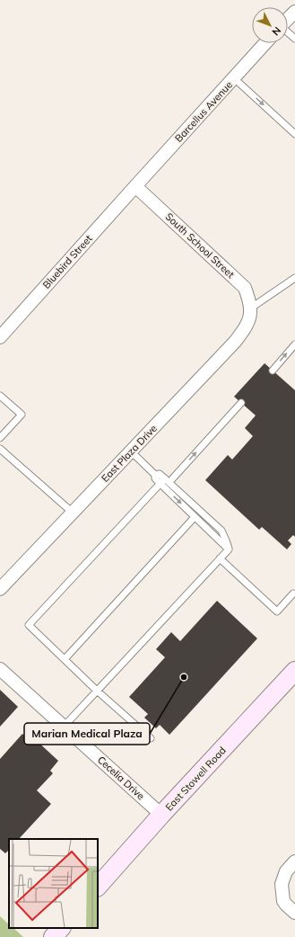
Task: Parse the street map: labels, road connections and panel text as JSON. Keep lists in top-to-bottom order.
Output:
{
  "streets": {
    "main road": ["East Stowell Road"],
    "street": [
      "Barcellus Avenue",
      "South School Street",
      "Bluebird Street",
      "East Plaza Drive",
      "Cecelia Drive"
    ]
  },
  "crossings": [
    ["Barcellus Avenue", "South School Street"],
    ["Barcellus Avenue", "Bluebird Street"],
    ["South School Street", "Bluebird Street"],
    ["South School Street", "East Plaza Drive"],
    ["Cecelia Drive", "East Stowell Road"]
  ],
  "places": ["Marian Medical Plaza"],
  "north": "bottom right"
}
